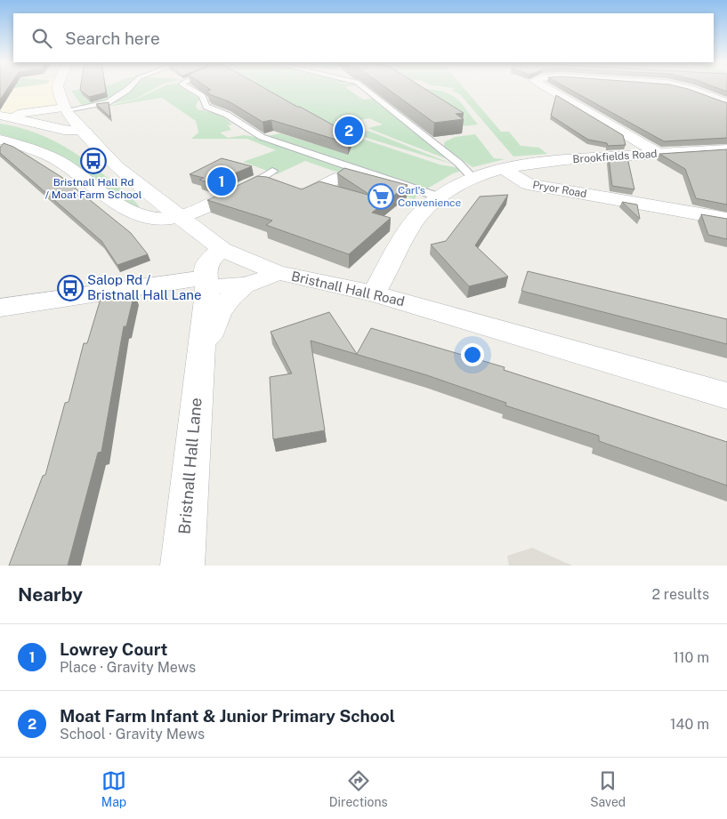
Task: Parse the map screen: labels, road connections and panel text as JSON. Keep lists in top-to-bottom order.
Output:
{
  "streets": {
    "street": [
      "Brookfields Road",
      "Pryor Road",
      "Bristnall Hall Road",
      "Bristnall Hall Lane"
    ]
  },
  "crossings": [
    ["Brookfields Road", "Pryor Road"],
    ["Bristnall Hall Road", "Bristnall Hall Lane"]
  ],
  "places": {
    "bus stop": ["Bristnall Hall Rd / Moat Farm School", "Salop Rd / Bristnall Hall Lane"],
    "supermarket": ["Carl's Convenience"]
  },
  "page": {
    "search": "Search here",
    "pins": ["2", "1"],
    "heading": ["Nearby", "2 results"],
    "list": [
      {
        "mark": "1",
        "name": "Lowrey Court",
        "note": "Place · Gravity Mews",
        "value": "110 m"
      },
      {
        "mark": "2",
        "name": "Moat Farm Infant & Junior Primary School",
        "note": "School · Gravity Mews",
        "value": "140 m"
      }
    ],
    "nav": ["Map", "Directions", "Saved"]
  }
}
